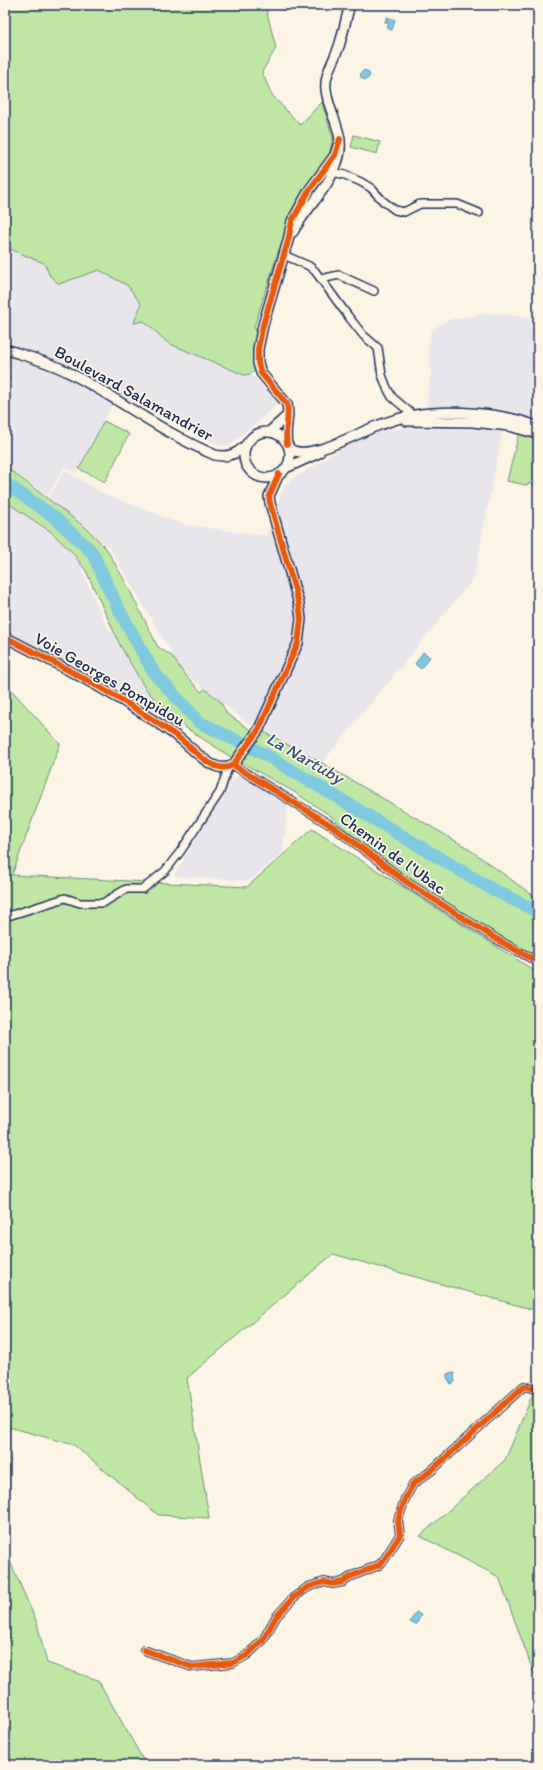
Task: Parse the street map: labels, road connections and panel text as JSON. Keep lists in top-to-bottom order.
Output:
{
  "streets": {
    "street": ["Boulevard Salamandrier", "Voie Georges Pompidou", "Chemin de l'Ubac"]
  },
  "crossings": [
    ["Voie Georges Pompidou", "Chemin de l'Ubac"]
  ],
  "water": ["La Nartuby"]
}
